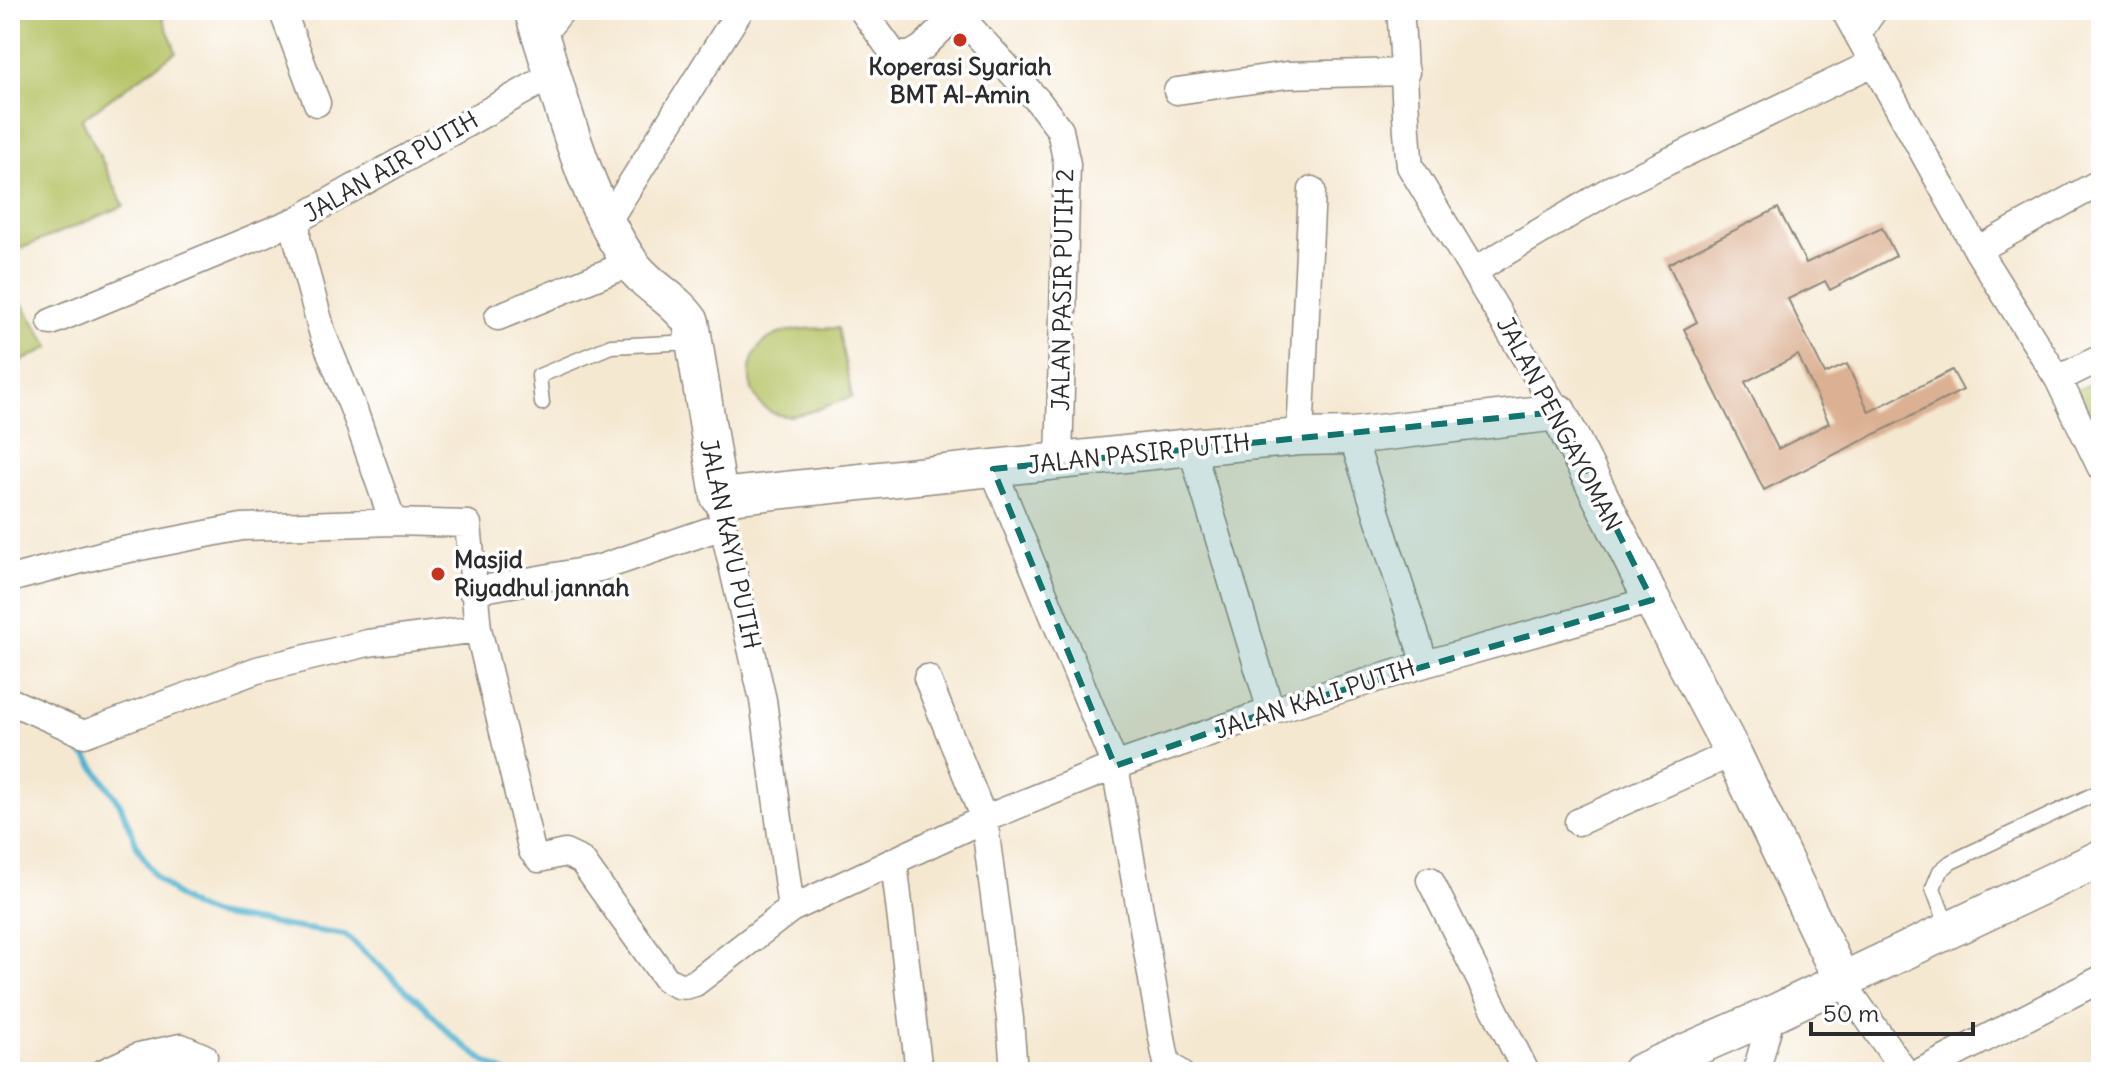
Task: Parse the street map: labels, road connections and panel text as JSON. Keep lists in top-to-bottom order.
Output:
{
  "streets": {
    "street": [
      "JALAN AIR PUTIH",
      "JALAN PASIR PUTIH 2",
      "JALAN PENGAYOMAN",
      "JALAN PASIR PUTIH",
      "JALAN KAYU PUTIH",
      "JALAN KALI PUTIH"
    ]
  },
  "crossings": [
    ["JALAN AIR PUTIH", "JALAN KAYU PUTIH"],
    ["JALAN PASIR PUTIH 2", "JALAN PASIR PUTIH"],
    ["JALAN PENGAYOMAN", "JALAN PASIR PUTIH"],
    ["JALAN PENGAYOMAN", "JALAN KALI PUTIH"],
    ["JALAN PASIR PUTIH", "JALAN KAYU PUTIH"]
  ],
  "places": ["Koperasi Syariah BMT Al-Amin", "Masjid Riyadhul jannah"],
  "scale_bar": "50 m"
}
